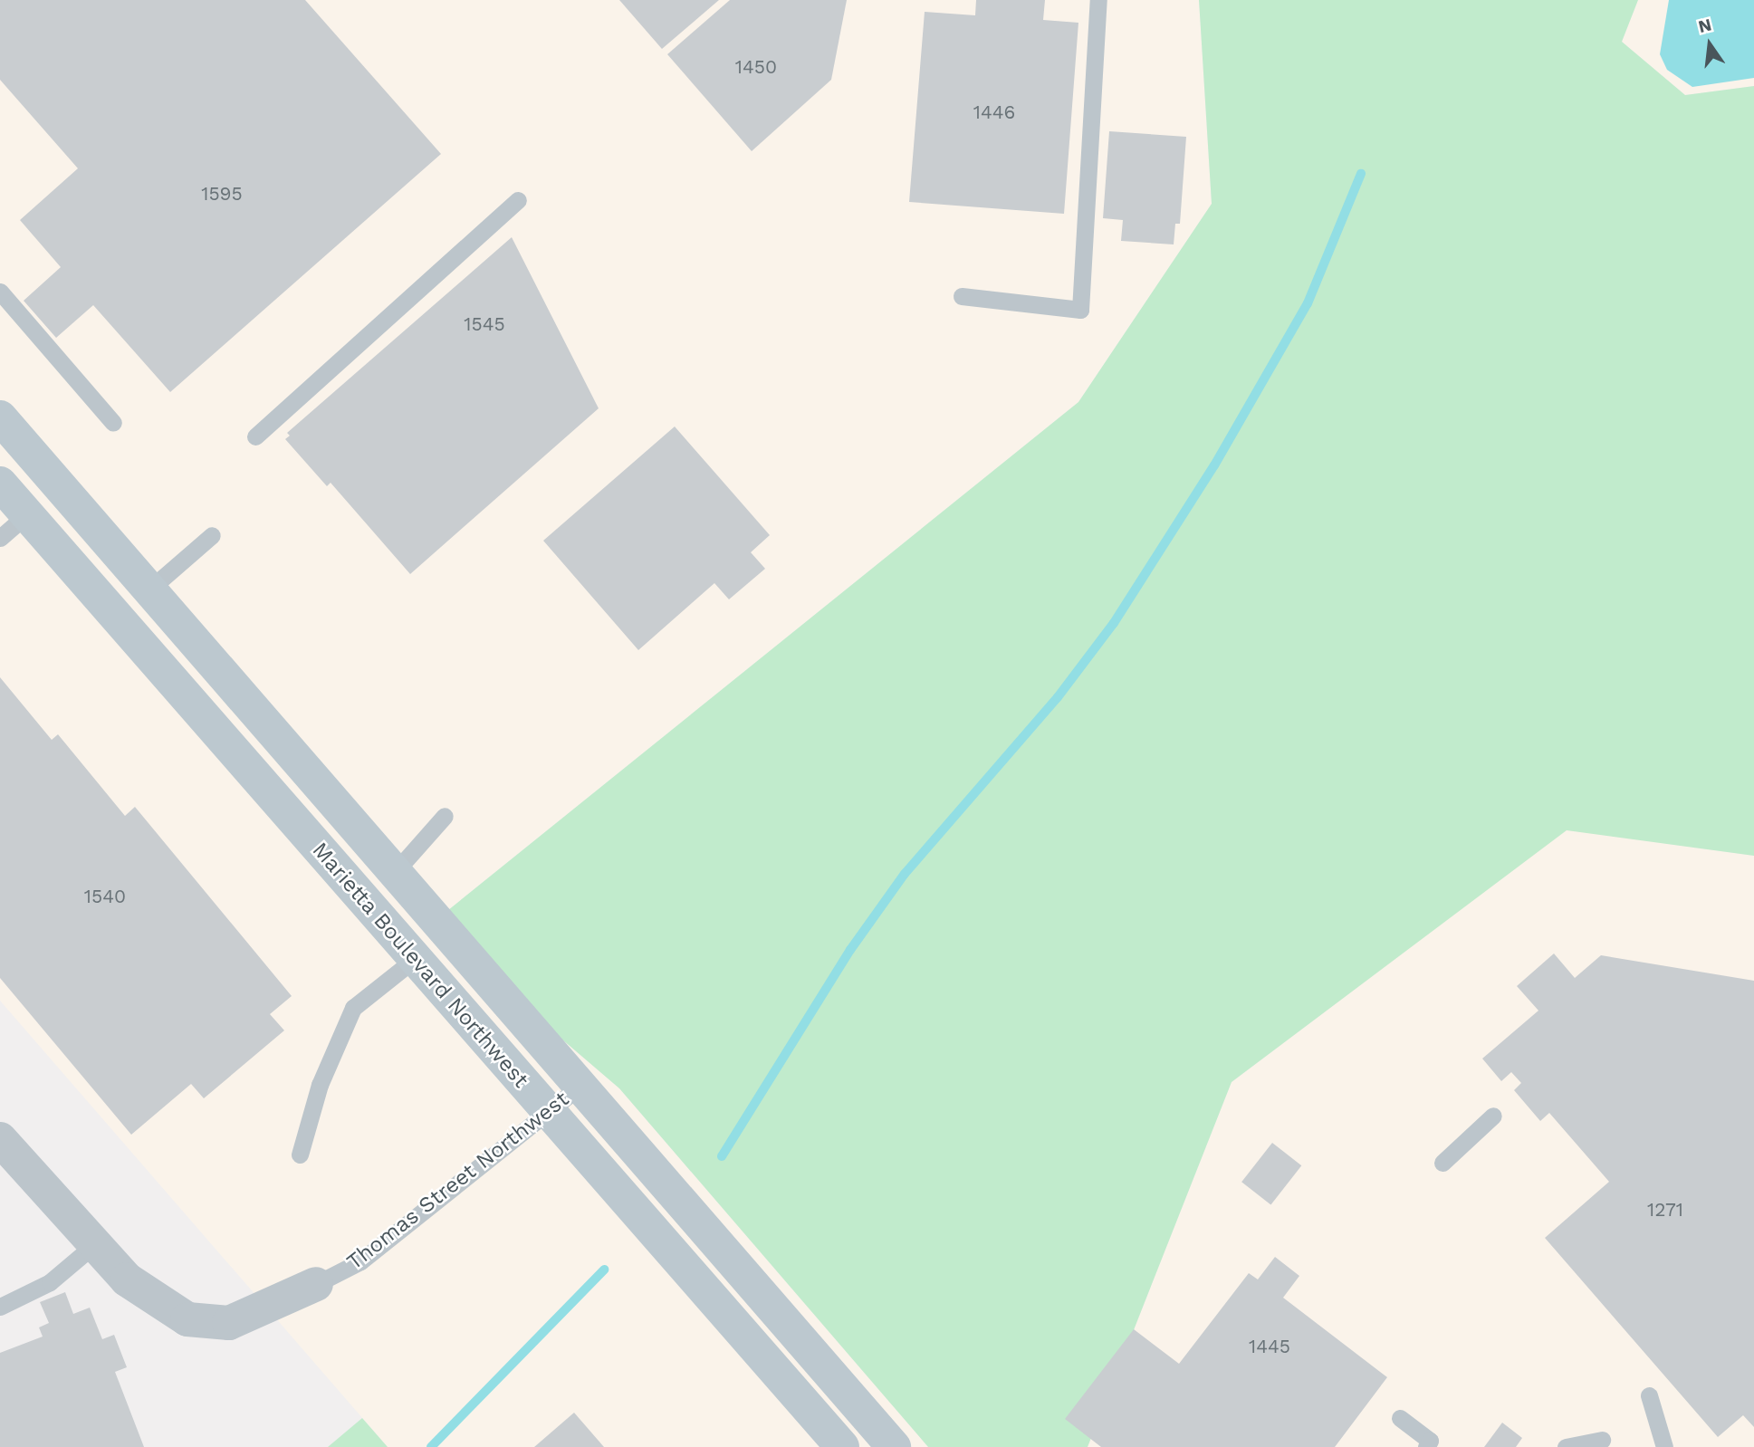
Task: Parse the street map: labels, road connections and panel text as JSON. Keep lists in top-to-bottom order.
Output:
{
  "streets": {
    "main road": ["Marietta Boulevard Northwest"],
    "street": ["Thomas Street Northwest"]
  },
  "crossings": [
    ["Marietta Boulevard Northwest", "Thomas Street Northwest"]
  ],
  "house_numbers": [
    "1450",
    "1446",
    "1595",
    "1545",
    "1540",
    "1271",
    "1445"
  ],
  "north": "top"
}
